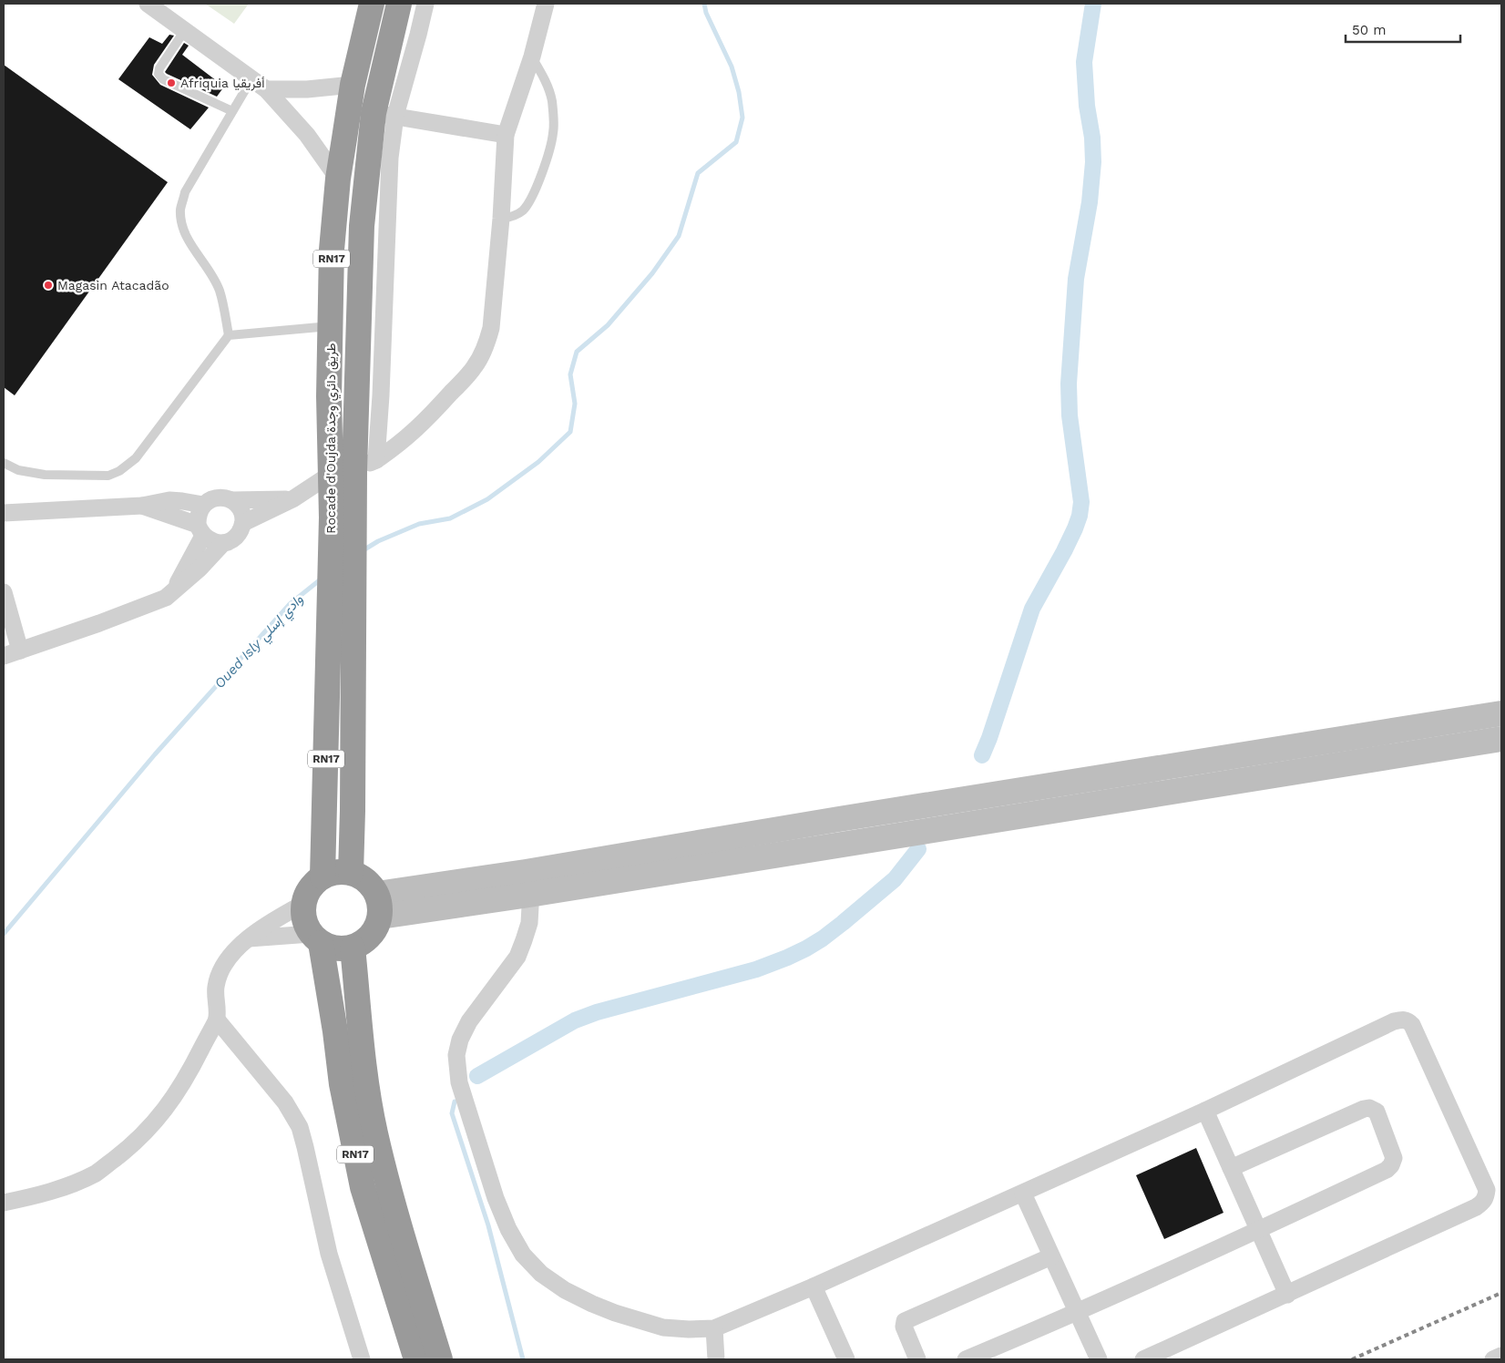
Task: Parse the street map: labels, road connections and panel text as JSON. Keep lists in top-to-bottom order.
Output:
{
  "streets": {
    "highway": ["RN17", "Rocade d'Oujda طريق دائري وجدة"]
  },
  "crossings": [
    ["RN17", "Rocade d'Oujda طريق دائري وجدة"]
  ],
  "water": ["Oued Isly وادي إسلي"],
  "places": ["Afriquia أفريقيا", "Magasin Atacadão"],
  "scale_bar": "50 m"
}
